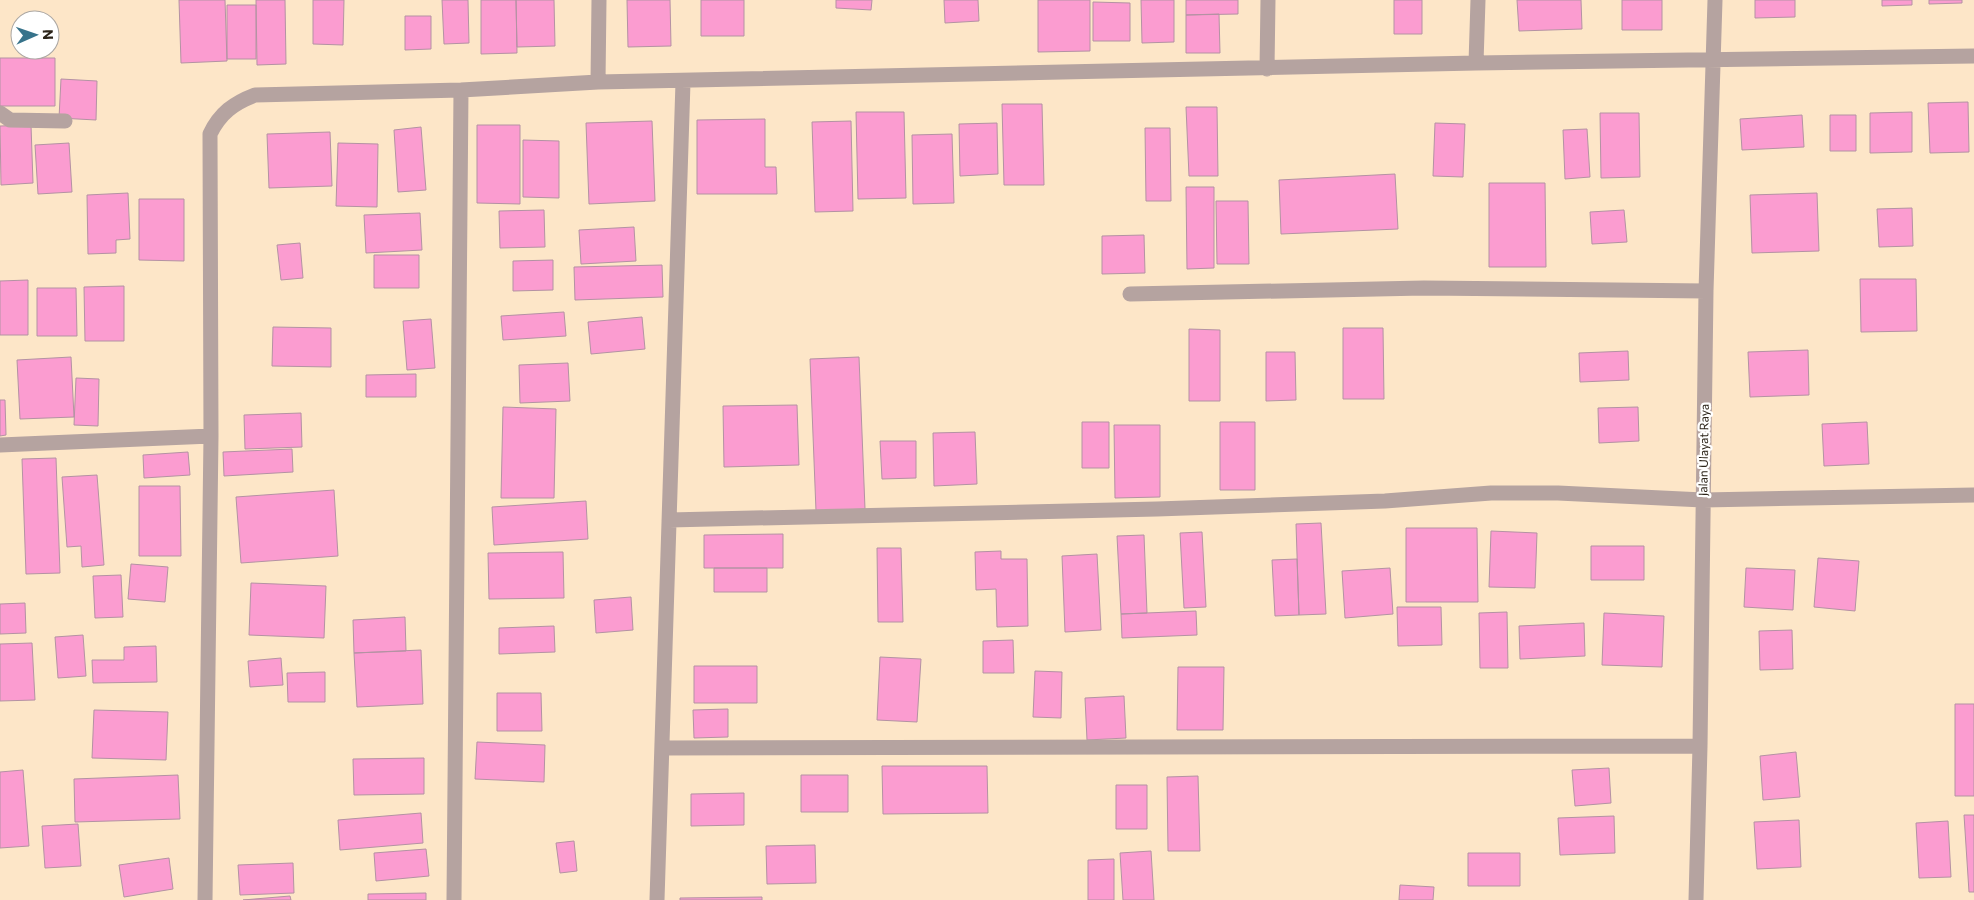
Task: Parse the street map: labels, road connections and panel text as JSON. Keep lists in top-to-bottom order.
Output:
{
  "streets": {
    "street": ["Jalan Ulayat Raya"]
  },
  "north": "right"
}
